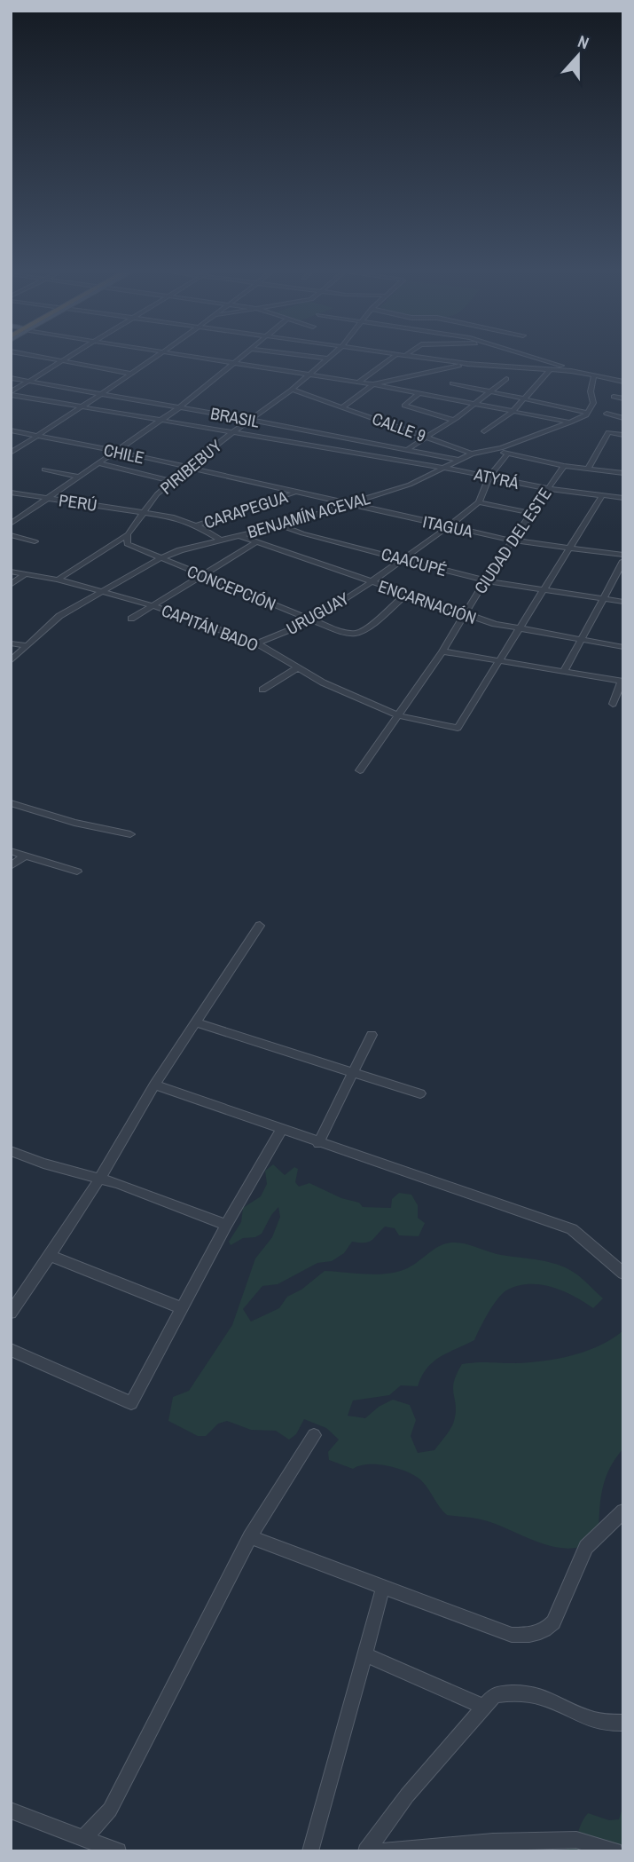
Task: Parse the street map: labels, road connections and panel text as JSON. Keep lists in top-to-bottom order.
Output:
{
  "streets": {
    "street": [
      "BRASIL",
      "CALLE 9",
      "CHILE",
      "PIRIBEBUY",
      "ATYRÁ",
      "PERÚ",
      "CARAPEGUA",
      "BENJAMÍN ACEVAL",
      "ITAGUA",
      "CIUDAD DEL ESTE",
      "CAACUPÉ",
      "CONCEPCIÓN",
      "ENCARNACIÓN",
      "URUGUAY",
      "CAPITÁN BADO"
    ]
  },
  "crossings": [
    ["BRASIL", "PIRIBEBUY"],
    ["BRASIL", "BENJAMÍN ACEVAL"],
    ["CALLE 9", "PIRIBEBUY"],
    ["CALLE 9", "BENJAMÍN ACEVAL"],
    ["CHILE", "PIRIBEBUY"],
    ["CHILE", "CARAPEGUA"],
    ["CHILE", "BENJAMÍN ACEVAL"],
    ["CHILE", "ITAGUA"],
    ["PIRIBEBUY", "ATYRÁ"],
    ["PIRIBEBUY", "PERÚ"],
    ["PIRIBEBUY", "CONCEPCIÓN"],
    ["PIRIBEBUY", "CAPITÁN BADO"],
    ["ATYRÁ", "BENJAMÍN ACEVAL"],
    ["ATYRÁ", "CIUDAD DEL ESTE"],
    ["ATYRÁ", "URUGUAY"],
    ["PERÚ", "CARAPEGUA"],
    ["PERÚ", "BENJAMÍN ACEVAL"],
    ["BENJAMÍN ACEVAL", "ITAGUA"],
    ["BENJAMÍN ACEVAL", "CAACUPÉ"],
    ["BENJAMÍN ACEVAL", "CONCEPCIÓN"],
    ["BENJAMÍN ACEVAL", "ENCARNACIÓN"],
    ["BENJAMÍN ACEVAL", "CAPITÁN BADO"],
    ["ITAGUA", "CIUDAD DEL ESTE"],
    ["ITAGUA", "URUGUAY"],
    ["CIUDAD DEL ESTE", "CAACUPÉ"],
    ["CIUDAD DEL ESTE", "ENCARNACIÓN"],
    ["CIUDAD DEL ESTE", "CAPITÁN BADO"],
    ["CAACUPÉ", "URUGUAY"],
    ["CONCEPCIÓN", "ENCARNACIÓN"],
    ["CONCEPCIÓN", "URUGUAY"],
    ["ENCARNACIÓN", "URUGUAY"],
    ["URUGUAY", "CAPITÁN BADO"]
  ],
  "north": "top"
}
